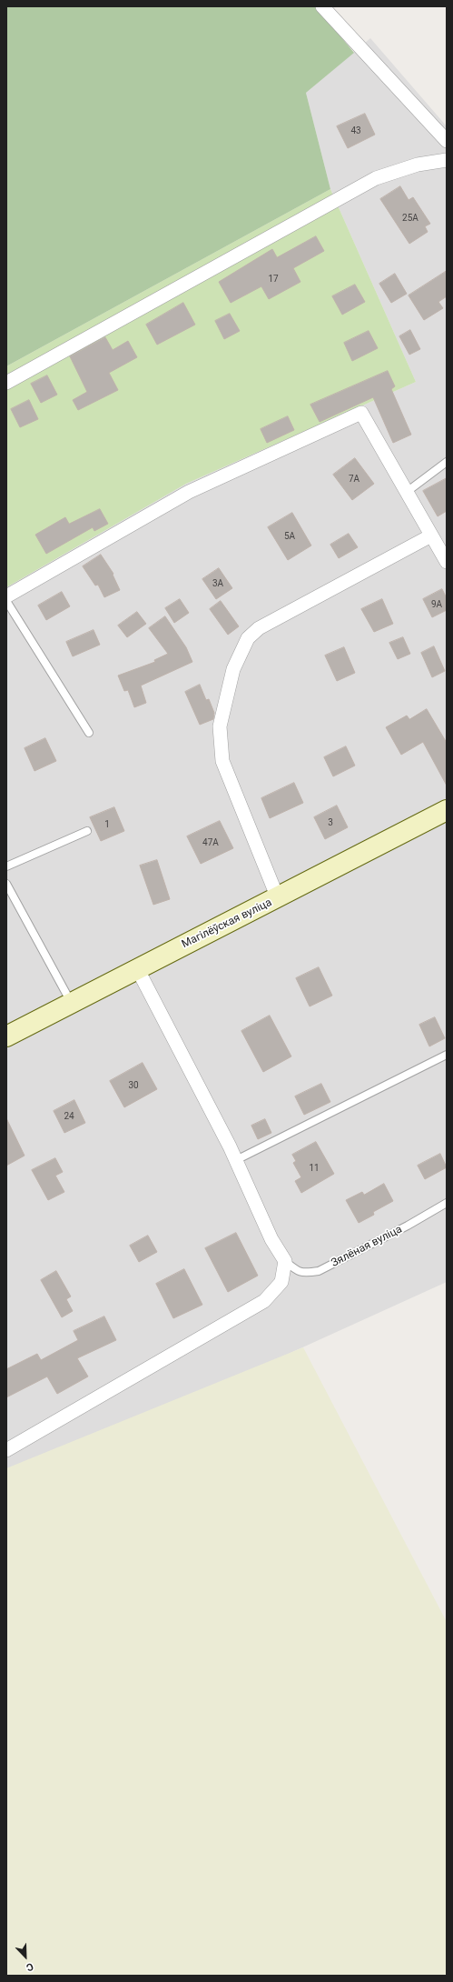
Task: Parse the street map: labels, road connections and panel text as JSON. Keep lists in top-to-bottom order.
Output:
{
  "streets": {
    "main road": ["Магілёўская вуліца"],
    "lane": ["Зялёная вуліца"]
  },
  "house_numbers": [
    "43",
    "25А",
    "17",
    "7А",
    "5А",
    "3А",
    "9А",
    "3",
    "1",
    "47А",
    "30",
    "24",
    "11"
  ],
  "north": "bottom right"
}
